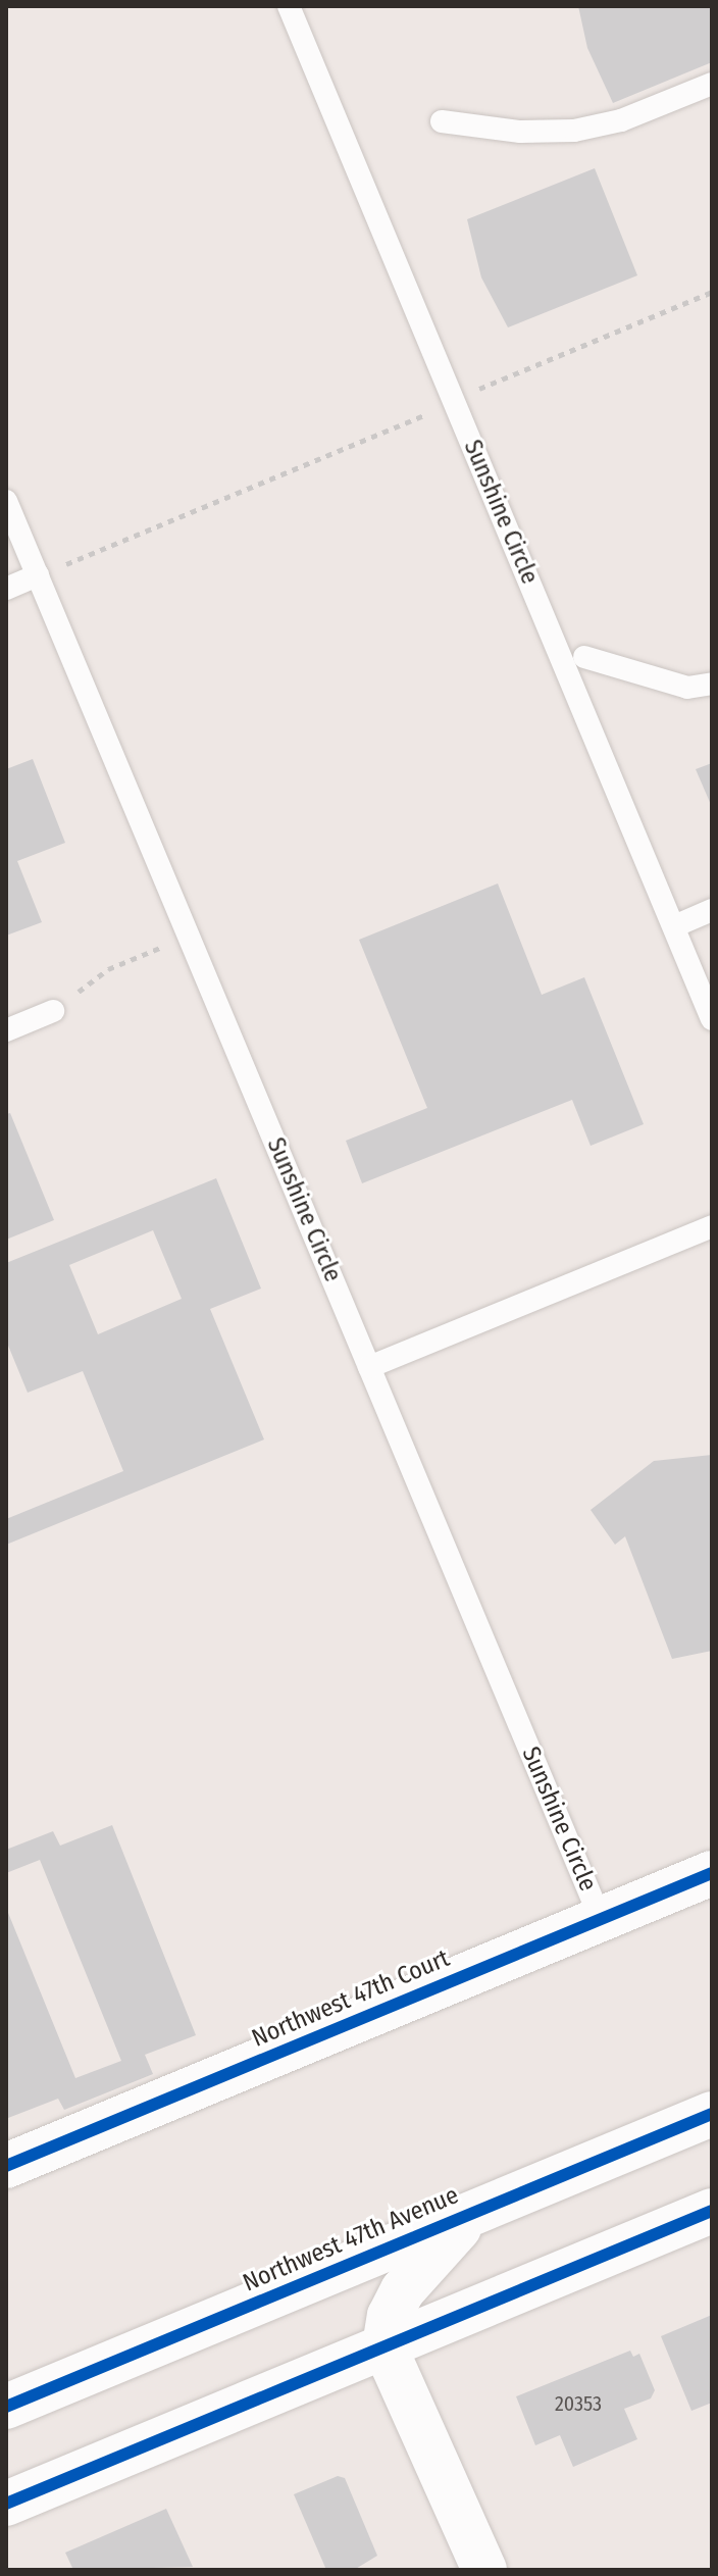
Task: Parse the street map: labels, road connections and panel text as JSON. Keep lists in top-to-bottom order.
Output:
{
  "streets": {
    "main road": ["Northwest 47th Court", "Northwest 47th Avenue"],
    "lane": ["Sunshine Circle"]
  },
  "crossings": [
    ["Sunshine Circle", "Northwest 47th Court"]
  ],
  "house_numbers": ["20353"]
}
